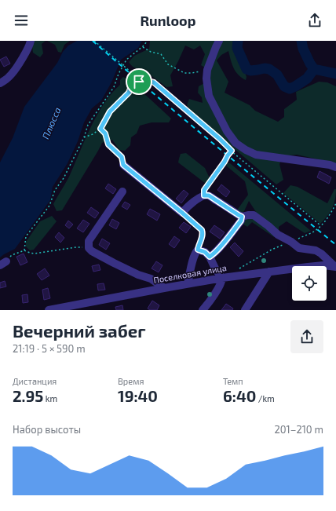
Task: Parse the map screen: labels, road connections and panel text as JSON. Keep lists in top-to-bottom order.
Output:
{
  "streets": {
    "street": ["Поселковая улица"]
  },
  "water": ["Плюсса"],
  "page": {
    "header": "Runloop",
    "heading": ["Вечерний забег", "21:19 · 5 × 590 m"],
    "stats": [
      ["Дистанция", "2.95 km"],
      ["Время", "19:40"],
      ["Темп", "6:40 /km"]
    ],
    "chart": ["Набор высоты", "201–210 m"]
  }
}
